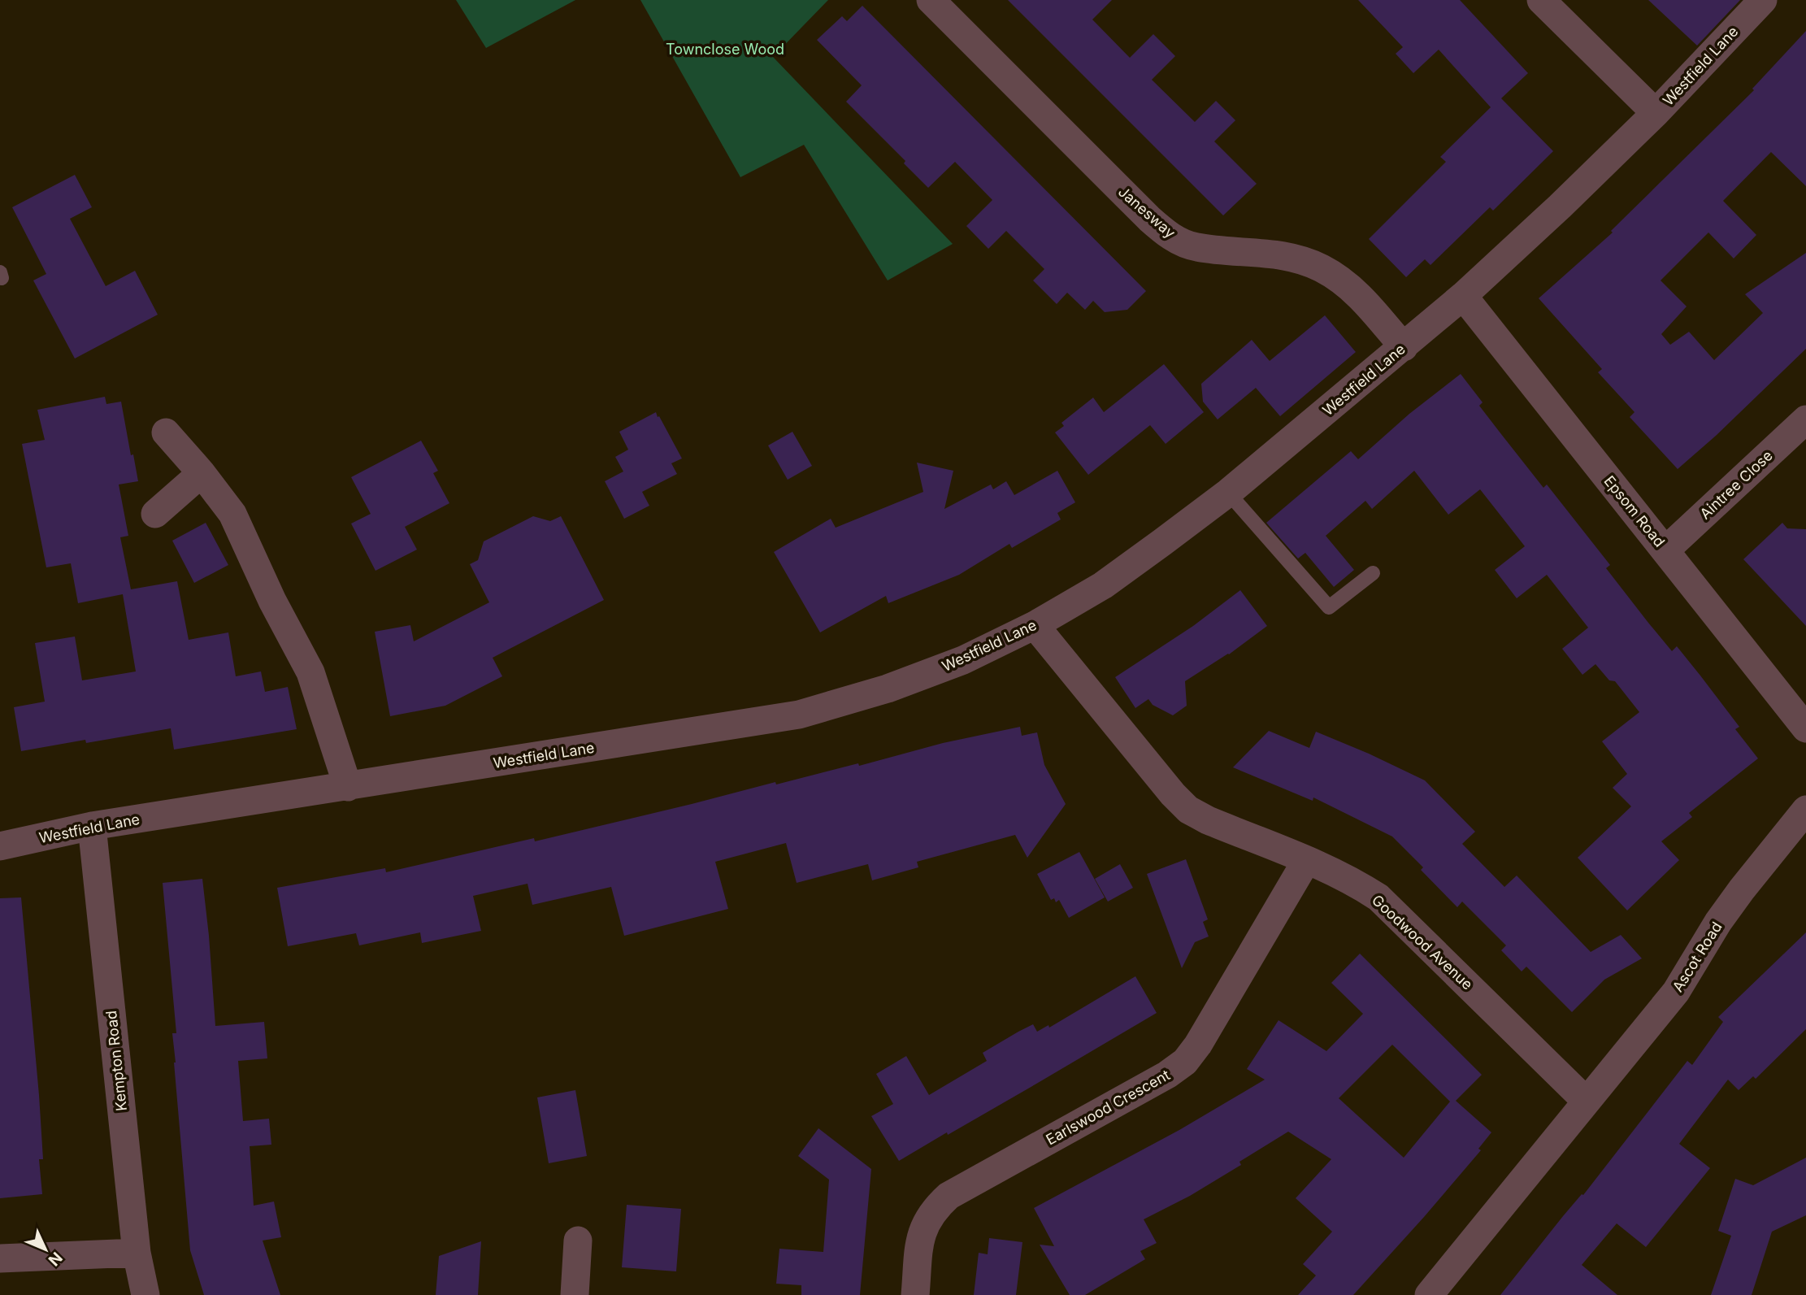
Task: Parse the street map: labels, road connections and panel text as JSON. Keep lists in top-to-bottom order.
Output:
{
  "streets": {
    "street": [
      "Westfield Lane",
      "Janesway",
      "Aintree Close",
      "Epsom Road",
      "Goodwood Avenue",
      "Ascot Road",
      "Kempton Road",
      "Earlswood Crescent"
    ]
  },
  "crossings": [
    ["Westfield Lane", "Janesway"],
    ["Westfield Lane", "Epsom Road"],
    ["Westfield Lane", "Goodwood Avenue"],
    ["Westfield Lane", "Kempton Road"],
    ["Aintree Close", "Epsom Road"],
    ["Goodwood Avenue", "Ascot Road"],
    ["Goodwood Avenue", "Earlswood Crescent"]
  ],
  "parks": ["Townclose Wood"],
  "north": "bottom right"
}
